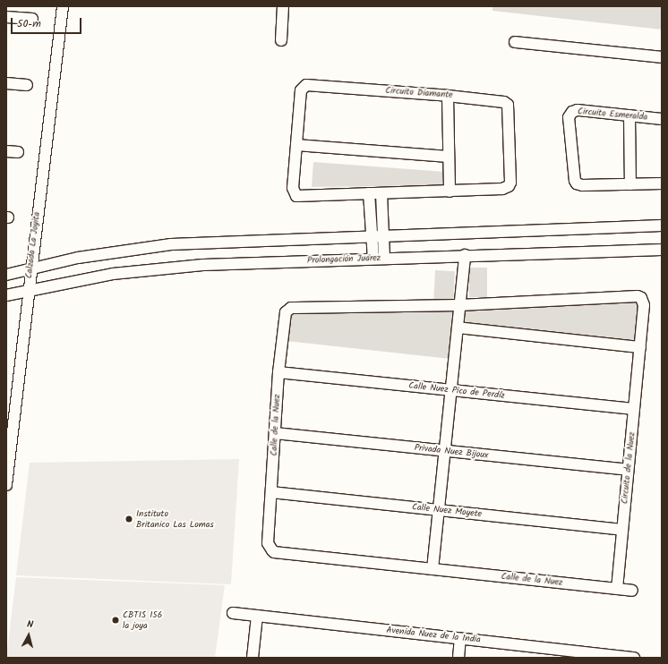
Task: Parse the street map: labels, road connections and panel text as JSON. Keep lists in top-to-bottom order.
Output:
{
  "streets": {
    "street": [
      "Circuito Diamante",
      "Circuito Esmeralda",
      "Calzada La Joyita",
      "Prolongación Juárez",
      "Calle Nuez Pico de Perdíz",
      "Calle de la Nuez",
      "Privada Nuez Bijoux",
      "Circuito de la Nuez",
      "Calle Nuez Moyete",
      "Avenida Nuez de la India"
    ]
  },
  "crossings": [
    ["Calzada La Joyita", "Prolongación Juárez"],
    ["Calle Nuez Pico de Perdíz", "Calle de la Nuez"],
    ["Calle Nuez Pico de Perdíz", "Circuito de la Nuez"],
    ["Calle de la Nuez", "Privada Nuez Bijoux"],
    ["Calle de la Nuez", "Circuito de la Nuez"],
    ["Calle de la Nuez", "Calle Nuez Moyete"],
    ["Privada Nuez Bijoux", "Circuito de la Nuez"],
    ["Circuito de la Nuez", "Calle Nuez Moyete"]
  ],
  "places": ["Instituto Britanico Las Lomas", "CBTIS 156 la joya"],
  "scale_bar": "50 m",
  "north": "top"
}
